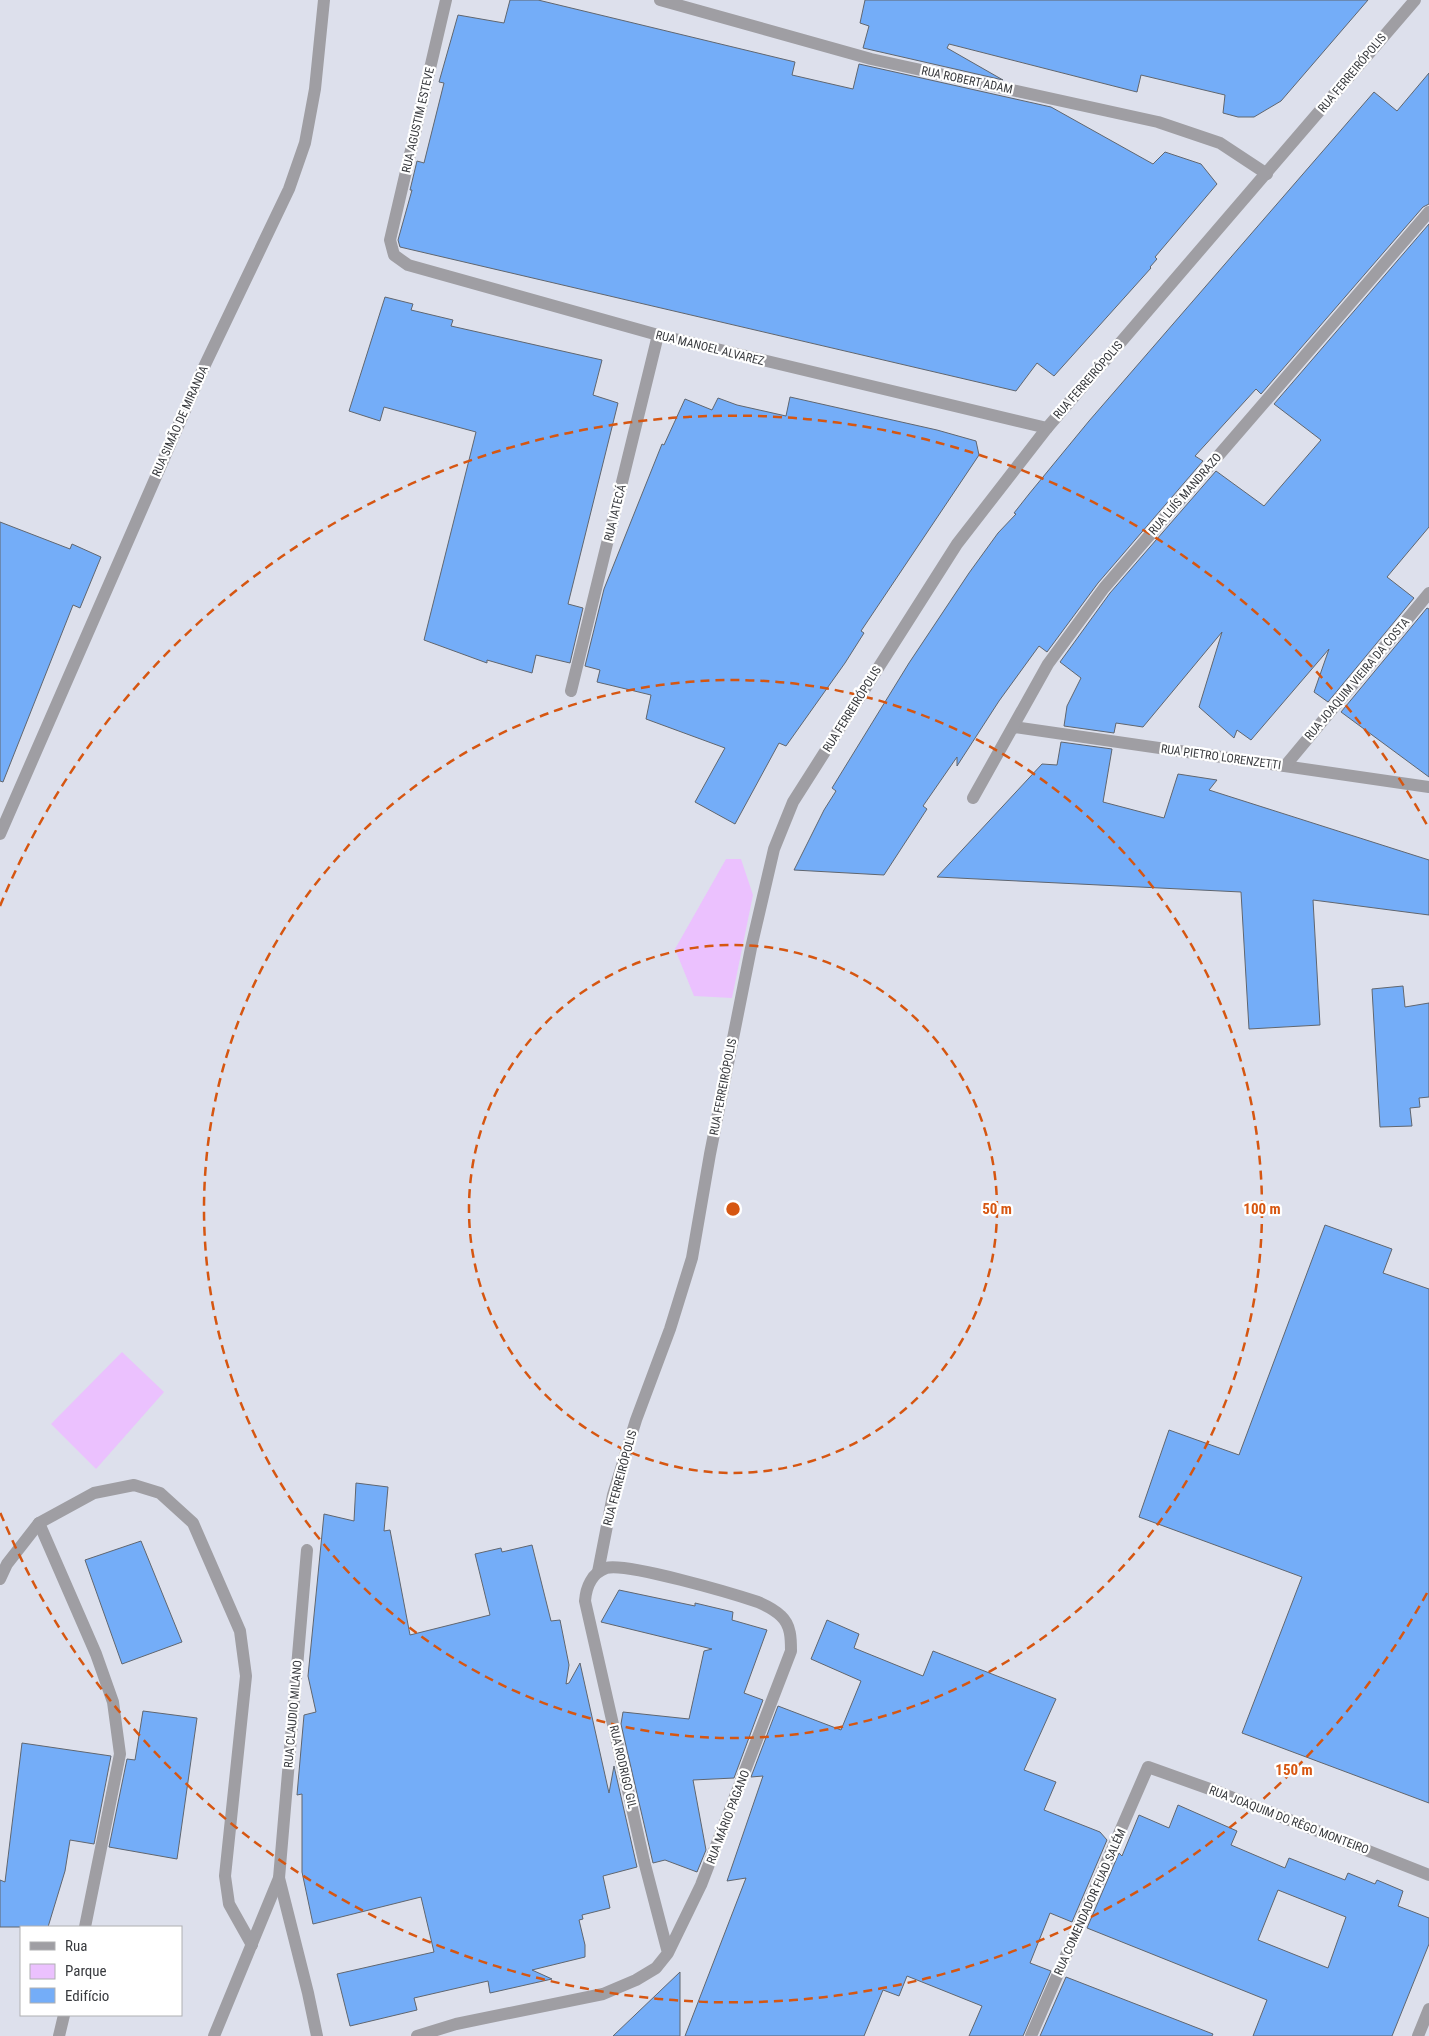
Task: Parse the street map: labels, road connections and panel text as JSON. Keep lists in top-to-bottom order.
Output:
{
  "streets": {
    "street": [
      "RUA FERREIRÓPOLIS",
      "RUA ROBERT ADAM",
      "RUA AGUSTIM ESTEVE",
      "RUA MANOEL ALVAREZ",
      "RUA SIMÃO DE MIRANDA",
      "RUA LUÍS MANDRAZO",
      "RUA IATECÁ",
      "RUA JOAQUIM VIEIRA DA COSTA",
      "RUA PIETRO LORENZETTI",
      "RUA CLAUDIO MILANO",
      "RUA RODRIGO GIL",
      "RUA MÁRIO PAGANO",
      "RUA JOAQUIM DO RÊGO MONTEIRO",
      "RUA COMENDADOR FUAD SALÉM"
    ]
  },
  "crossings": [
    ["RUA FERREIRÓPOLIS", "RUA ROBERT ADAM"],
    ["RUA FERREIRÓPOLIS", "RUA MANOEL ALVAREZ"],
    ["RUA FERREIRÓPOLIS", "RUA RODRIGO GIL"],
    ["RUA FERREIRÓPOLIS", "RUA MÁRIO PAGANO"],
    ["RUA AGUSTIM ESTEVE", "RUA MANOEL ALVAREZ"],
    ["RUA MANOEL ALVAREZ", "RUA IATECÁ"],
    ["RUA LUÍS MANDRAZO", "RUA PIETRO LORENZETTI"],
    ["RUA JOAQUIM VIEIRA DA COSTA", "RUA PIETRO LORENZETTI"],
    ["RUA RODRIGO GIL", "RUA MÁRIO PAGANO"],
    ["RUA JOAQUIM DO RÊGO MONTEIRO", "RUA COMENDADOR FUAD SALÉM"]
  ],
  "legend": ["Rua", "Parque", "Edifício"],
  "rings": ["50 m", "100 m", "150 m"]
}
